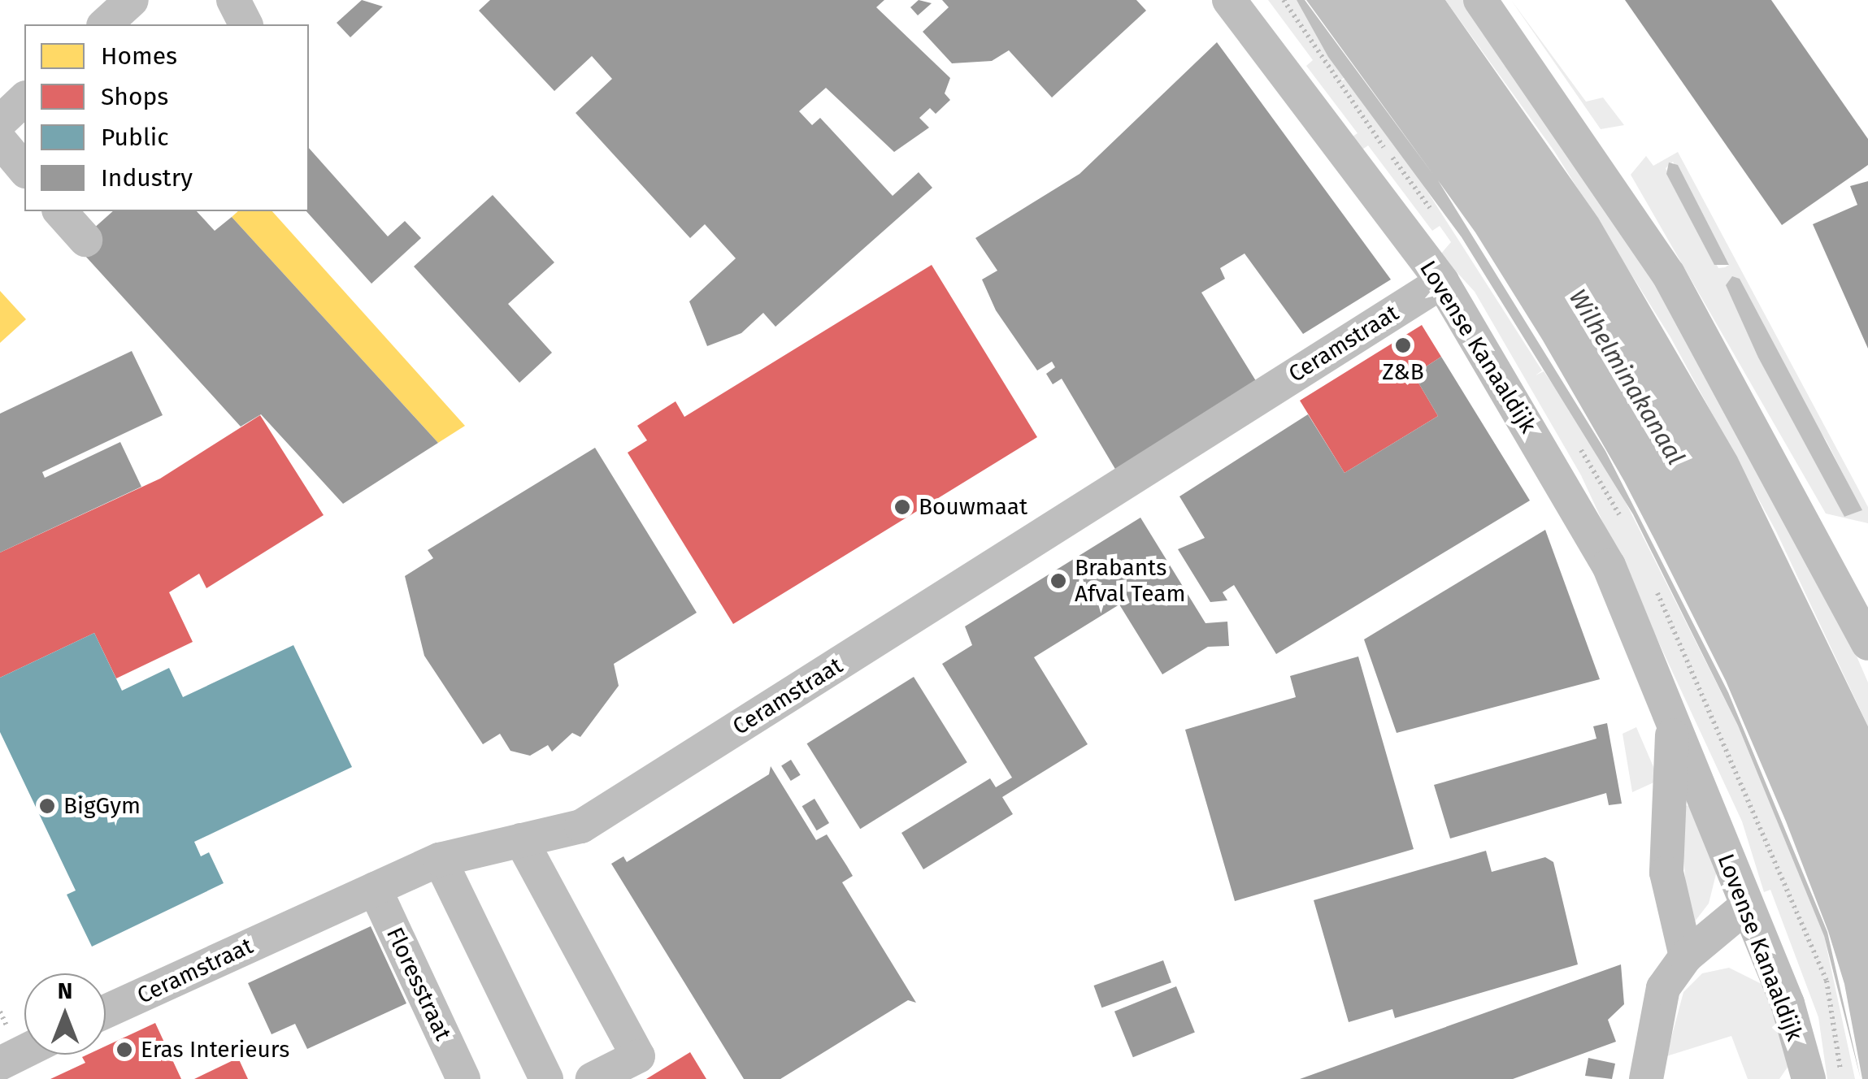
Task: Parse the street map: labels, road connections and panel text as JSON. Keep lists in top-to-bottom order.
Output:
{
  "streets": {
    "street": ["Ceramstraat", "Lovense Kanaaldijk", "Floresstraat"]
  },
  "crossings": [
    ["Ceramstraat", "Lovense Kanaaldijk"],
    ["Ceramstraat", "Floresstraat"]
  ],
  "water": ["Wilhelminakanaal"],
  "places": [
    "Z&B",
    "Bouwmaat",
    "Brabants Afval Team",
    "BigGym",
    "Eras Interieurs"
  ],
  "legend": [
    "Homes",
    "Shops",
    "Public",
    "Industry"
  ],
  "north": "top"
}
